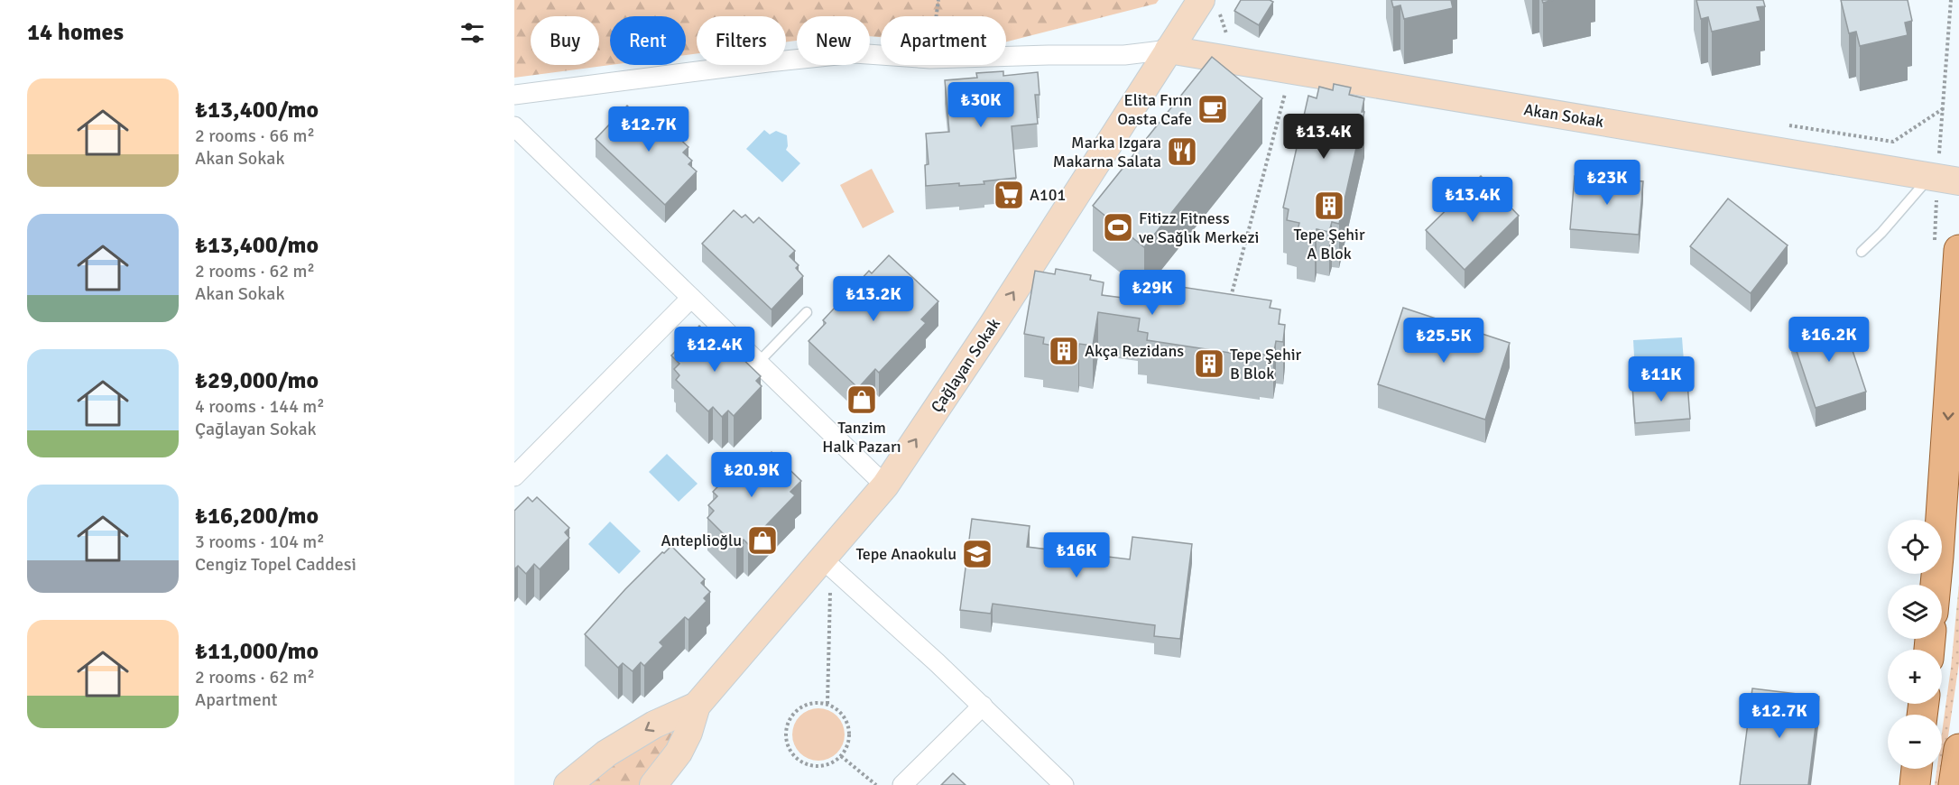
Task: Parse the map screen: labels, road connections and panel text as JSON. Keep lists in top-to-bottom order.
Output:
{
  "streets": {
    "street": ["Akan Sokak", "Çağlayan Sokak"]
  },
  "crossings": [
    ["Akan Sokak", "Çağlayan Sokak"]
  ],
  "one_way": ["Çağlayan Sokak"],
  "places": {
    "cafe": ["Elita Fırın Oasta Cafe"],
    "restaurant": ["Marka Izgara Makarna Salata"],
    "supermarket": ["A101"],
    "building": ["Tepe Şehir A Blok", "Akça Rezidans", "Tepe Şehir B Blok"],
    "sports": ["Fitizz Fitness ve Sağlık Merkezi"],
    "shop": ["Tanzim Halk Pazarı", "Anteplioğlu"],
    "school or university": ["Tepe Anaokulu"]
  },
  "page": {
    "heading": "14 homes",
    "chip": [
      "Buy",
      "Rent",
      "Filters",
      "New",
      "Apartment"
    ],
    "list": [
      {
        "name": "₺13,400/mo",
        "note": "2 rooms · 66 m² · Akan Sokak"
      },
      {
        "name": "₺13,400/mo",
        "note": "2 rooms · 62 m² · Akan Sokak"
      },
      {
        "name": "₺29,000/mo",
        "note": "4 rooms · 144 m² · Çağlayan Sokak"
      },
      {
        "name": "₺16,200/mo",
        "note": "3 rooms · 104 m² · Cengiz Topel Caddesi"
      },
      {
        "name": "₺11,000/mo",
        "note": "2 rooms · 62 m² · Apartment"
      }
    ],
    "price": [
      "₺30K",
      "₺12.7K",
      "₺13.4K",
      "₺23K",
      "₺13.4K",
      "₺29K",
      "₺13.2K",
      "₺16.2K",
      "₺25.5K",
      "₺12.4K",
      "₺11K",
      "₺20.9K",
      "₺16K",
      "₺12.7K"
    ],
    "map_buttons": ["+", "−"]
  }
}
